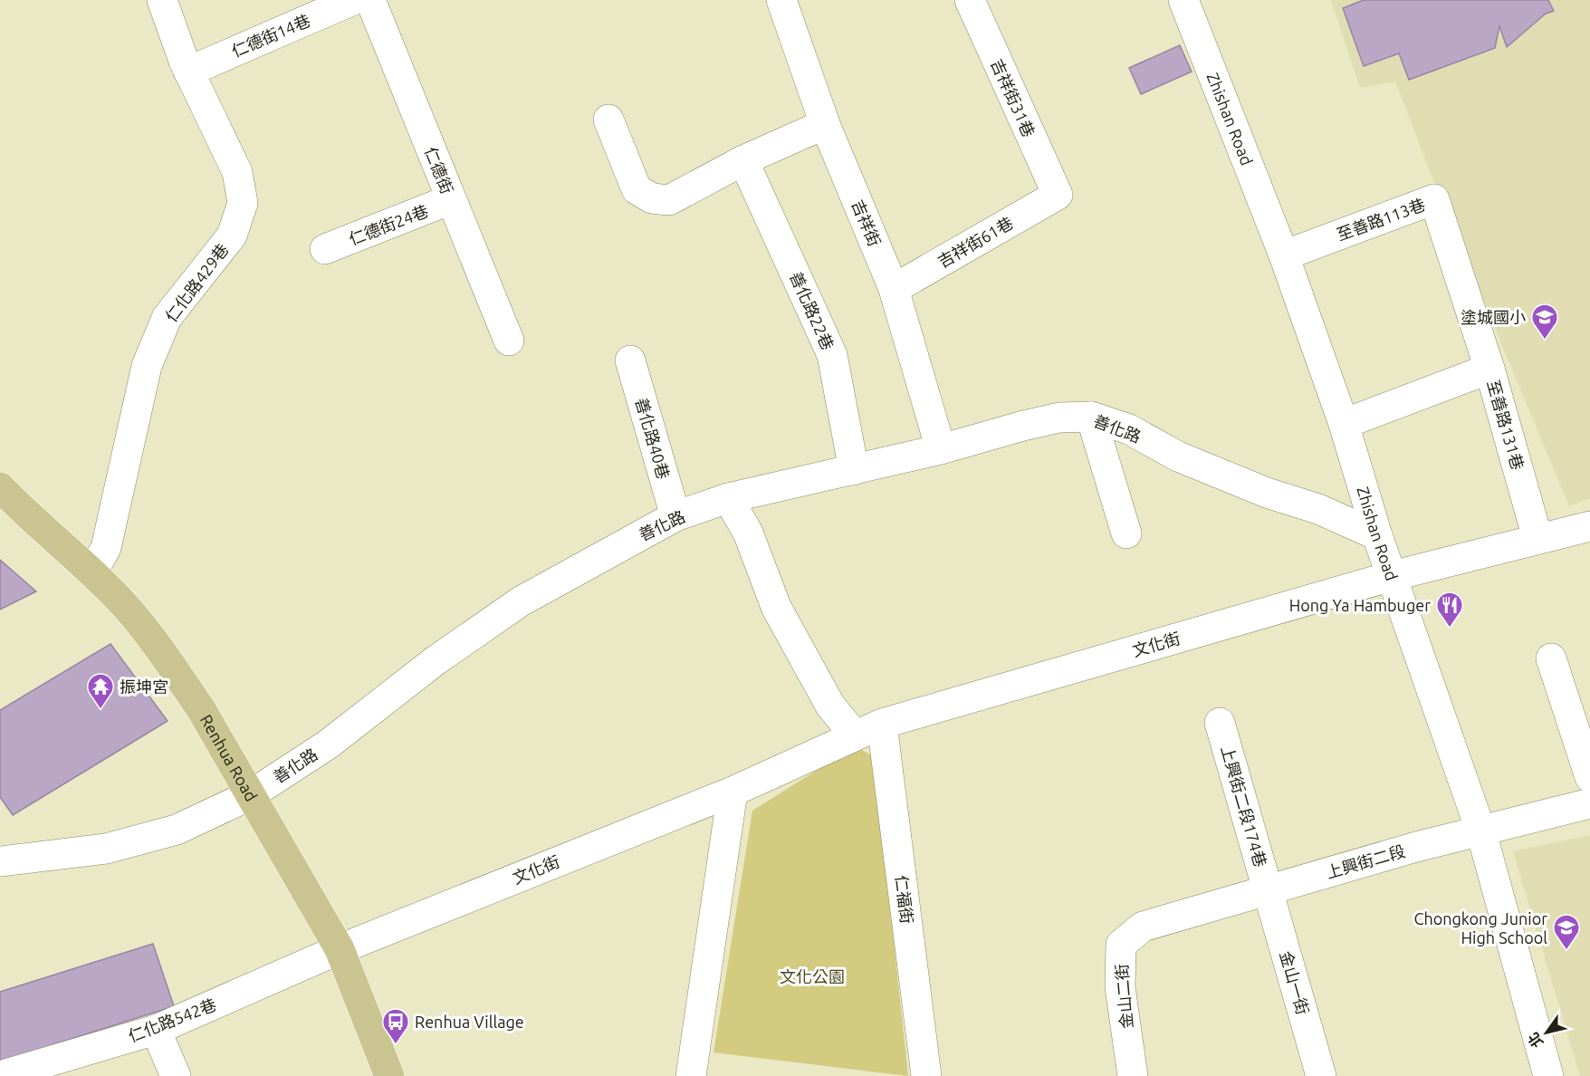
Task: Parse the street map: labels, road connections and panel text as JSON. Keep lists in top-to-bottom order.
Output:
{
  "streets": {
    "main road": ["Renhua Road"],
    "street": [
      "仁德街14巷",
      "吉祥街31巷",
      "Zhishan Road",
      "仁德街",
      "至善路113巷",
      "吉祥街",
      "仁德街24巷",
      "吉祥街61巷",
      "仁化路429巷",
      "善化路22巷",
      "至善路131巷",
      "善化路",
      "善化路40巷",
      "文化街",
      "上興街二段174巷",
      "上興街二段",
      "仁福街",
      "金山一街",
      "金山二街",
      "仁化路542巷"
    ]
  },
  "crossings": [
    ["仁德街14巷", "仁化路429巷"],
    ["吉祥街31巷", "吉祥街61巷"],
    ["Zhishan Road", "至善路113巷"],
    ["Zhishan Road", "至善路131巷"],
    ["Zhishan Road", "善化路"],
    ["Zhishan Road", "文化街"],
    ["Zhishan Road", "上興街二段"],
    ["仁德街", "仁德街24巷"],
    ["至善路113巷", "至善路131巷"],
    ["吉祥街", "吉祥街61巷"],
    ["吉祥街", "善化路"],
    ["仁化路429巷", "Renhua Road"],
    ["善化路22巷", "善化路"],
    ["至善路131巷", "文化街"],
    ["善化路", "善化路40巷"],
    ["善化路", "Renhua Road"],
    ["文化街", "Renhua Road"],
    ["文化街", "仁福街"],
    ["文化街", "仁化路542巷"],
    ["Renhua Road", "仁化路542巷"],
    ["上興街二段174巷", "上興街二段"],
    ["上興街二段174巷", "金山一街"],
    ["上興街二段", "金山一街"],
    ["上興街二段", "金山二街"]
  ],
  "parks": ["文化公園"],
  "places": {
    "school or university": ["塗城國小", "Chongkong Junior High School"],
    "restaurant": ["Hong Ya Hambuger"],
    "temple": ["振坤宮"],
    "bus stop": ["Renhua Village"]
  },
  "north": "bottom left"
}
